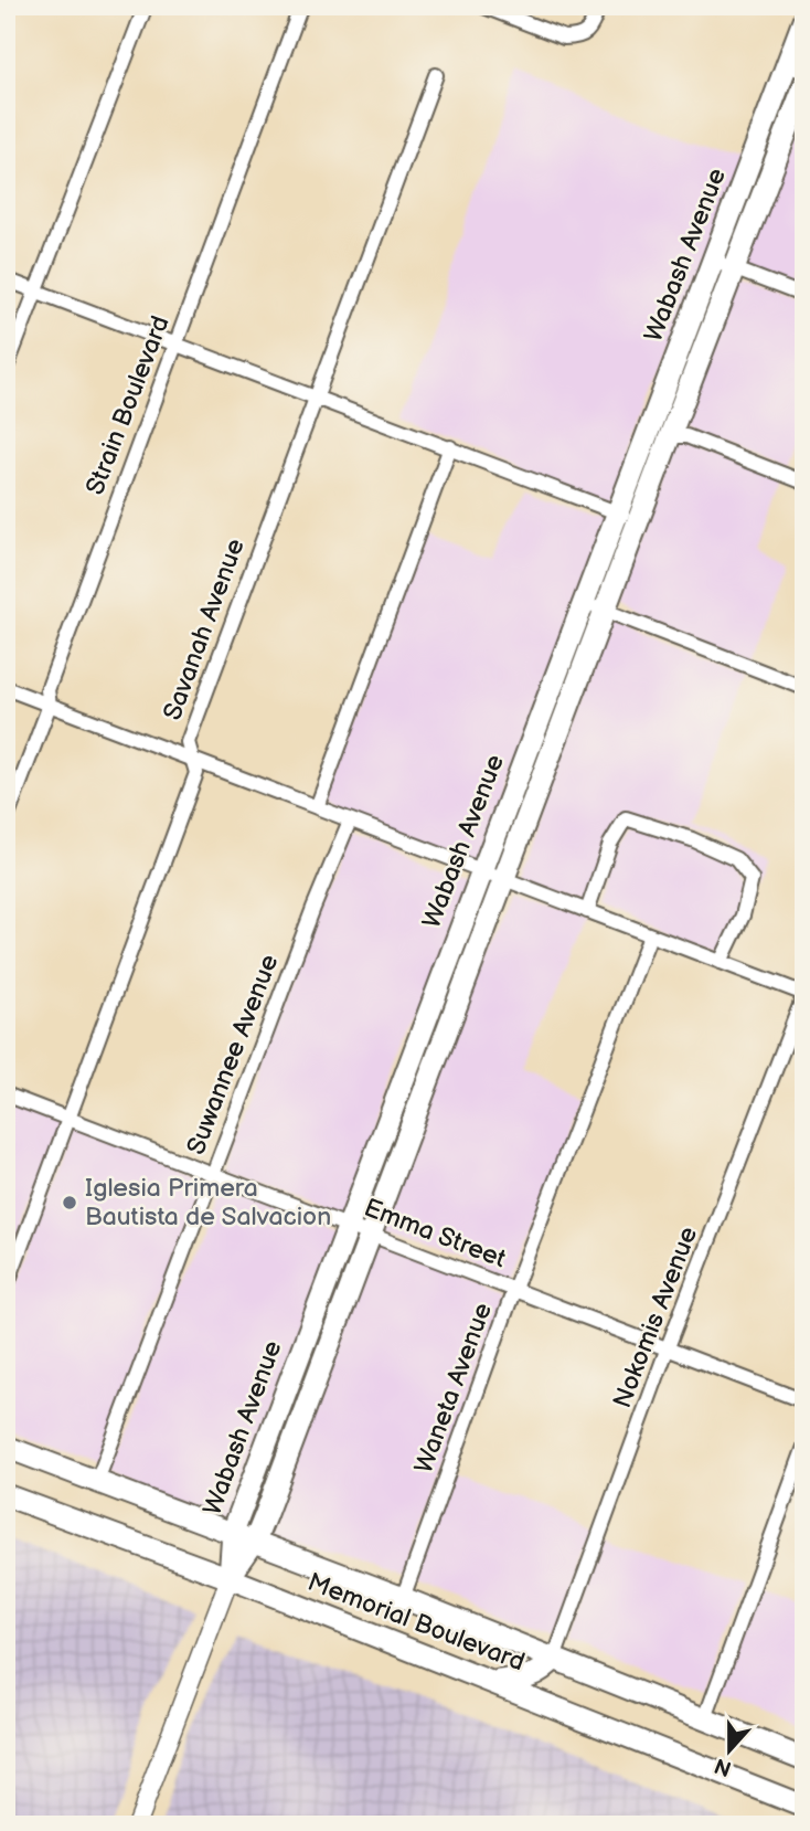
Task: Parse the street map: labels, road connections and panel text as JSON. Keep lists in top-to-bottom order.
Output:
{
  "streets": {
    "main road": ["Wabash Avenue", "Memorial Boulevard"],
    "street": [
      "Strain Boulevard",
      "Savanah Avenue",
      "Suwannee Avenue",
      "Emma Street",
      "Nokomis Avenue",
      "Waneta Avenue"
    ]
  },
  "crossings": [
    ["Wabash Avenue", "Emma Street"],
    ["Wabash Avenue", "Memorial Boulevard"],
    ["Savanah Avenue", "Emma Street"],
    ["Suwannee Avenue", "Emma Street"],
    ["Suwannee Avenue", "Memorial Boulevard"],
    ["Emma Street", "Nokomis Avenue"],
    ["Emma Street", "Waneta Avenue"],
    ["Nokomis Avenue", "Memorial Boulevard"],
    ["Waneta Avenue", "Memorial Boulevard"]
  ],
  "places": ["Iglesia Primera Bautista de Salvacion"],
  "north": "bottom"
}
